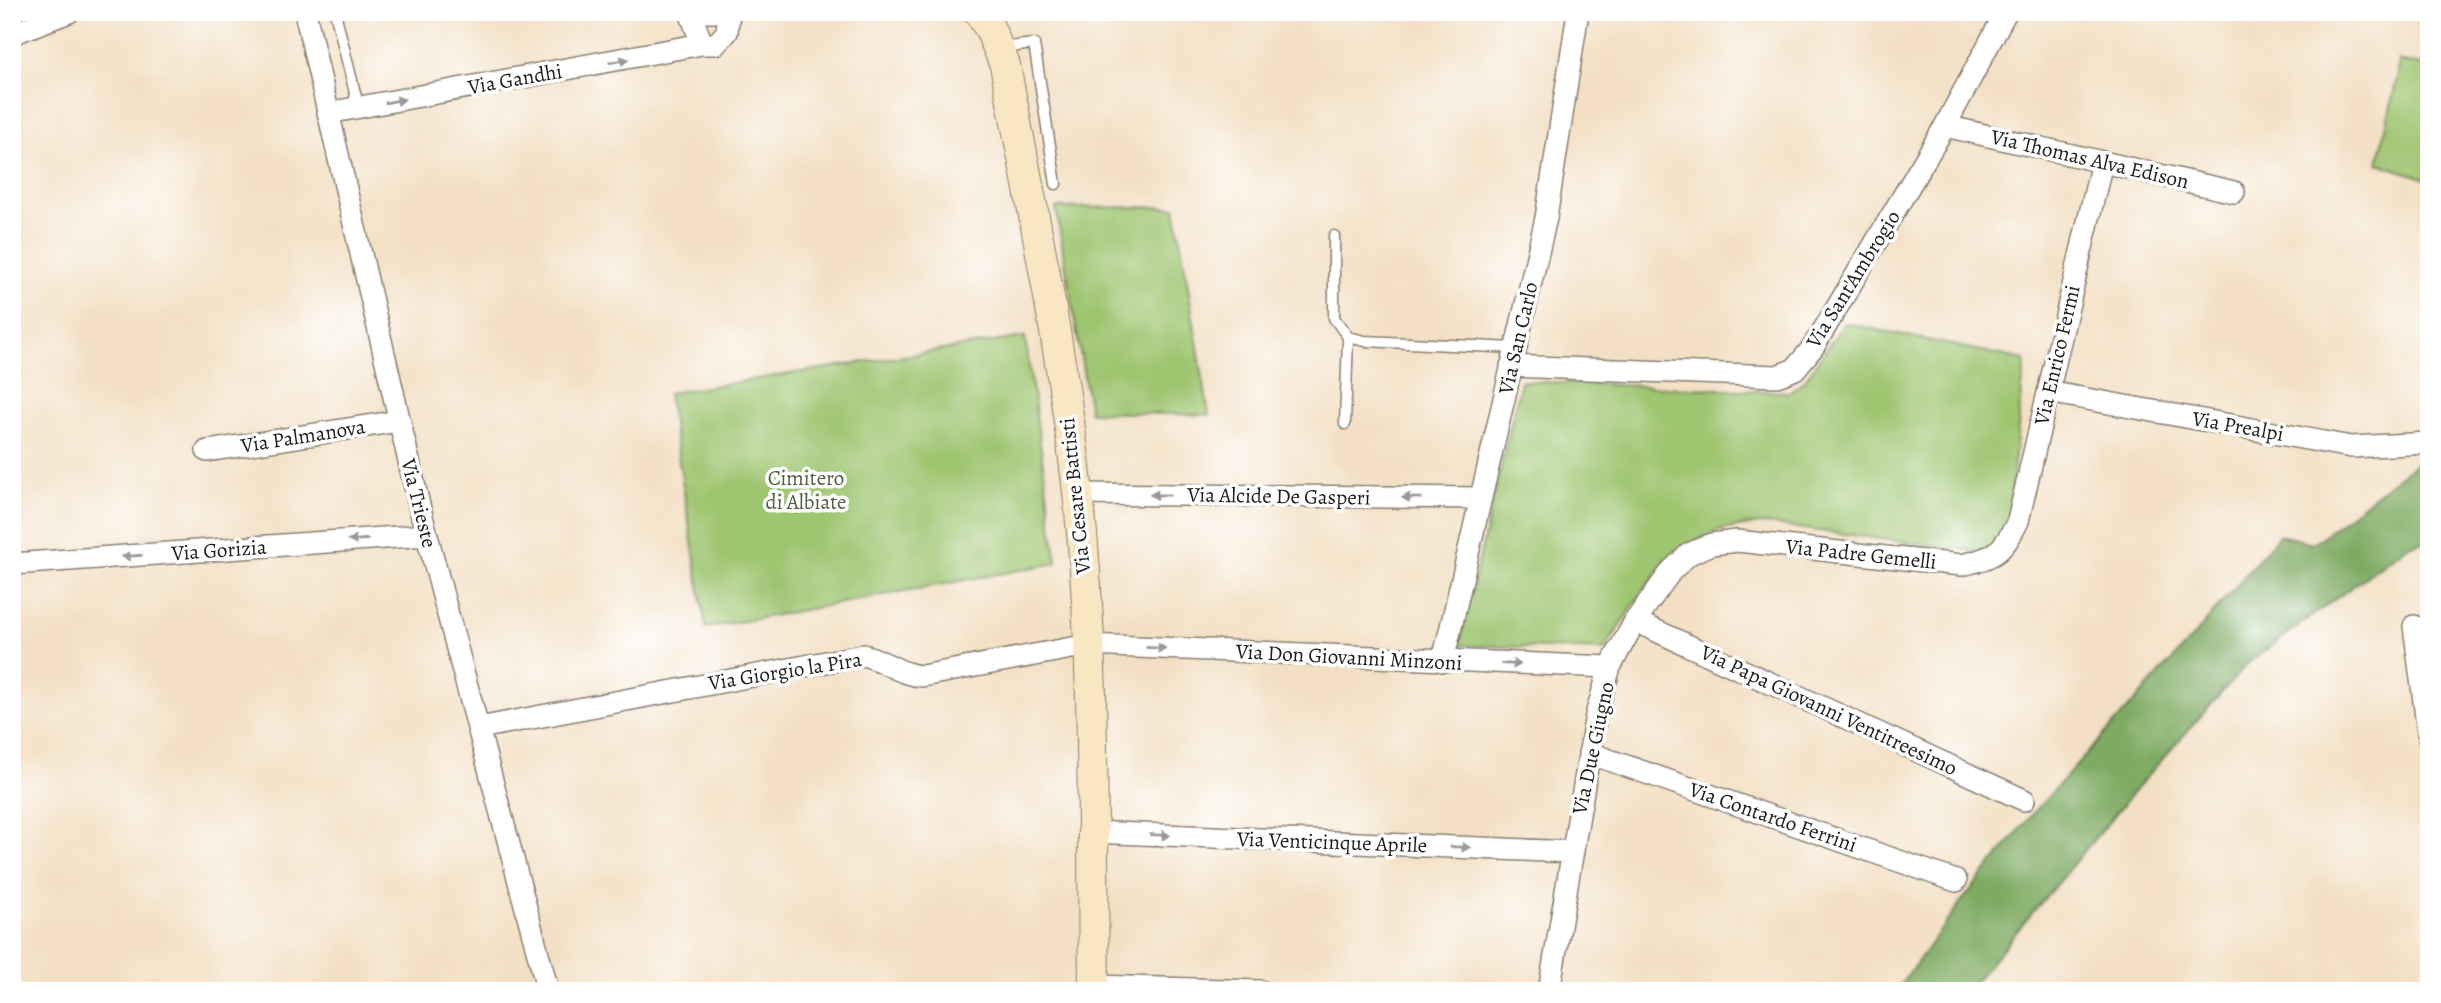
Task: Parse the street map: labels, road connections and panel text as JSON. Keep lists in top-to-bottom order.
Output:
{
  "streets": {
    "street": [
      "Via Gandhi",
      "Via Thomas Alva Edison",
      "Via Sant'Ambrogio",
      "Via San Carlo",
      "Via Enrico Fermi",
      "Via Prealpi",
      "Via Palmanova",
      "Via Cesare Battisti",
      "Via Alcide De Gasperi",
      "Via Trieste",
      "Via Gorizia",
      "Via Padre Gemelli",
      "Via Don Giovanni Minzoni",
      "Via Giorgio la Pira",
      "Via Papa Giovanni Ventitreesimo",
      "Via Due Giugno",
      "Via Contardo Ferrini",
      "Via Venticinque Aprile"
    ]
  },
  "crossings": [
    ["Via Gandhi", "Via Trieste"],
    ["Via Thomas Alva Edison", "Via Sant'Ambrogio"],
    ["Via Thomas Alva Edison", "Via Enrico Fermi"],
    ["Via Sant'Ambrogio", "Via San Carlo"],
    ["Via San Carlo", "Via Alcide De Gasperi"],
    ["Via San Carlo", "Via Don Giovanni Minzoni"],
    ["Via Enrico Fermi", "Via Prealpi"],
    ["Via Enrico Fermi", "Via Padre Gemelli"],
    ["Via Palmanova", "Via Trieste"],
    ["Via Cesare Battisti", "Via Alcide De Gasperi"],
    ["Via Cesare Battisti", "Via Don Giovanni Minzoni"],
    ["Via Cesare Battisti", "Via Giorgio la Pira"],
    ["Via Cesare Battisti", "Via Venticinque Aprile"],
    ["Via Trieste", "Via Gorizia"],
    ["Via Trieste", "Via Giorgio la Pira"],
    ["Via Padre Gemelli", "Via Due Giugno"],
    ["Via Don Giovanni Minzoni", "Via Giorgio la Pira"],
    ["Via Don Giovanni Minzoni", "Via Due Giugno"],
    ["Via Papa Giovanni Ventitreesimo", "Via Due Giugno"],
    ["Via Due Giugno", "Via Contardo Ferrini"],
    ["Via Due Giugno", "Via Venticinque Aprile"]
  ],
  "one_way": [
    "Via Gandhi",
    "Via Alcide De Gasperi",
    "Via Gorizia",
    "Via Don Giovanni Minzoni"
  ],
  "parks": ["Cimitero di Albiate"]
}
